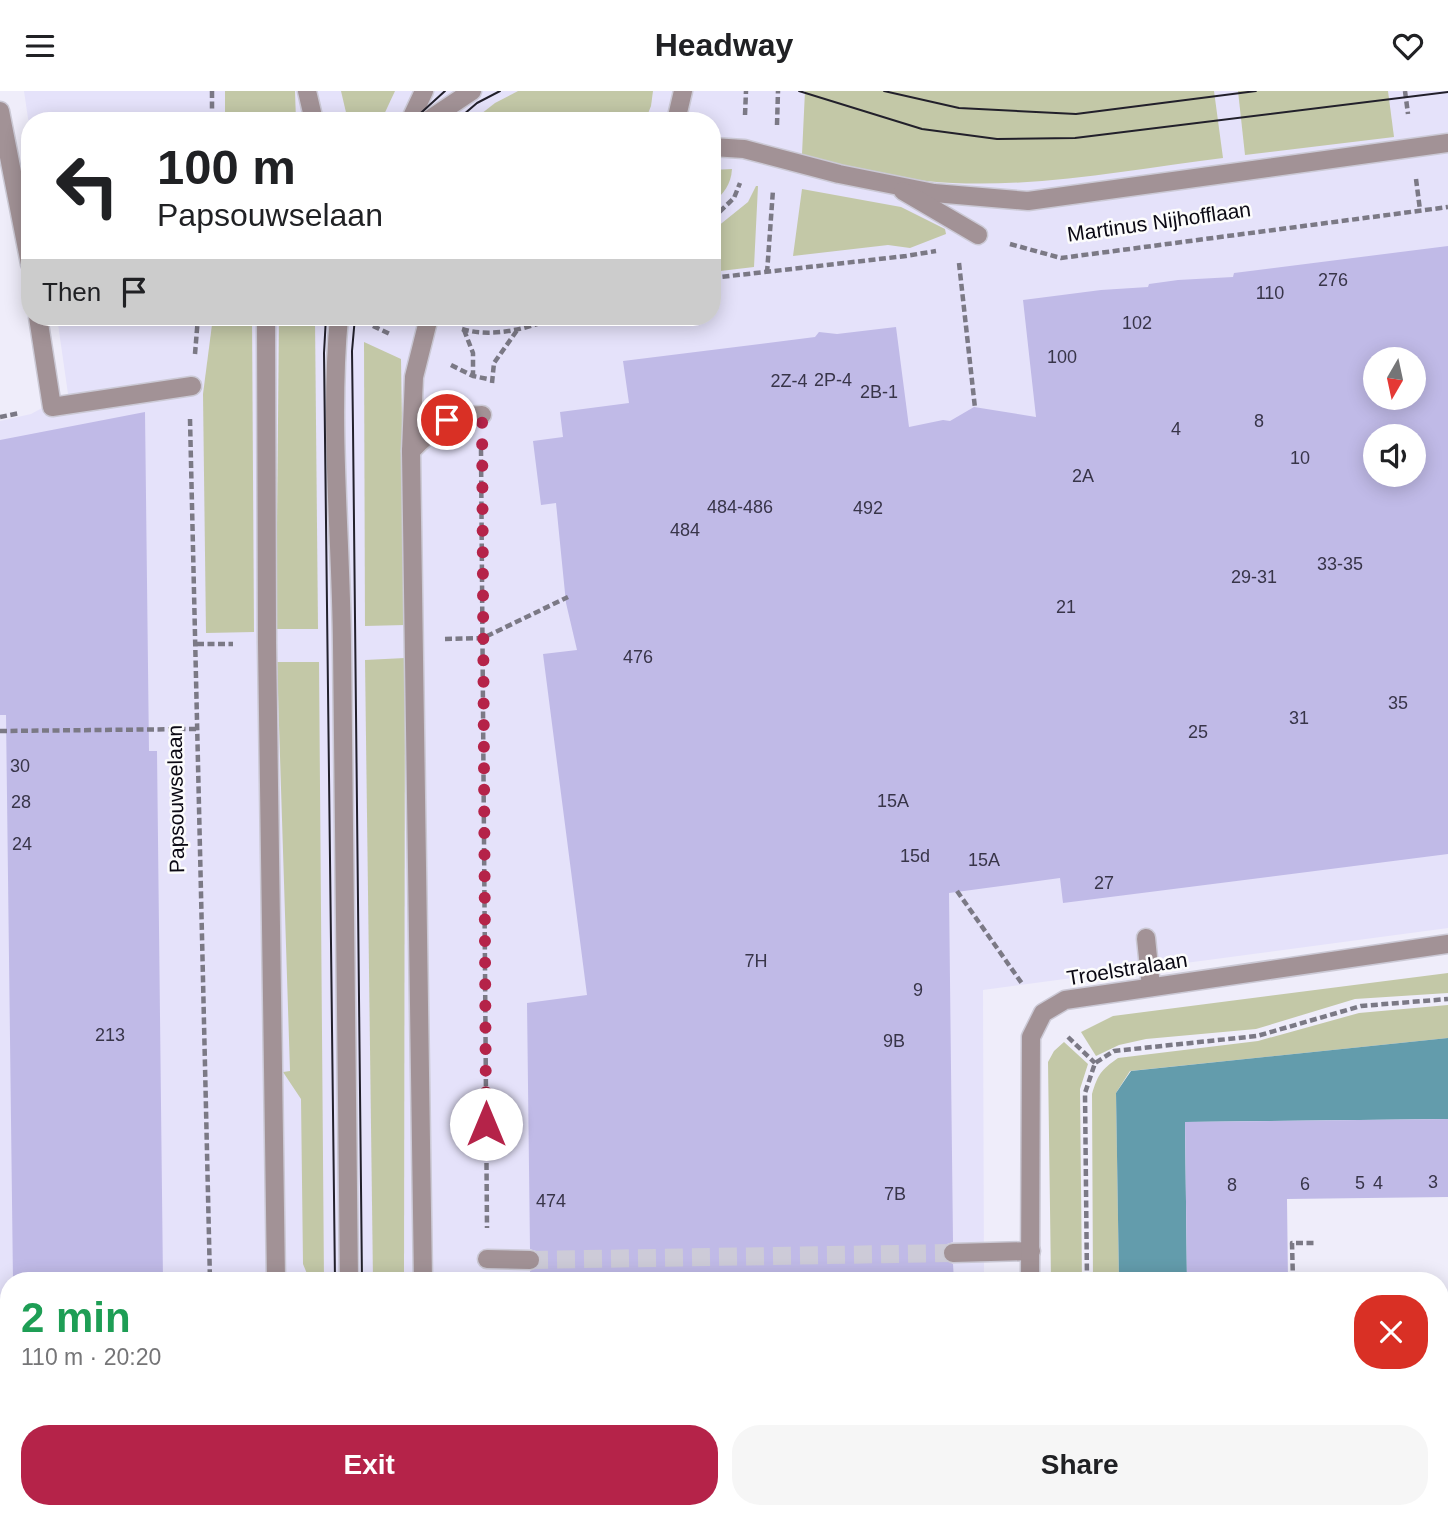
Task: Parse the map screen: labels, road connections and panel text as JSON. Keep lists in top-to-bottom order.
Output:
{
  "streets": {
    "street": ["Martinus Nijhofflaan", "Troelstralaan"],
    "path": ["Papsouwselaan"]
  },
  "house_numbers": [
    "276",
    "110",
    "102",
    "100",
    "2P-4",
    "2Z-4",
    "2B-1",
    "8",
    "4",
    "10",
    "2A",
    "484-486",
    "492",
    "484",
    "33-35",
    "29-31",
    "21",
    "476",
    "35",
    "31",
    "25",
    "30",
    "15A",
    "28",
    "24",
    "15d",
    "15A",
    "27",
    "7H",
    "9",
    "213",
    "9B",
    "3",
    "5",
    "4",
    "6",
    "8",
    "7B",
    "474"
  ],
  "north": "bottom",
  "page": {
    "header": "Headway",
    "turn": ["100 m", "Papsouwselaan"],
    "then": "Then",
    "heading": ["2 min", "110 m · 20:20"],
    "buttons": ["Exit", "Share"]
  }
}
